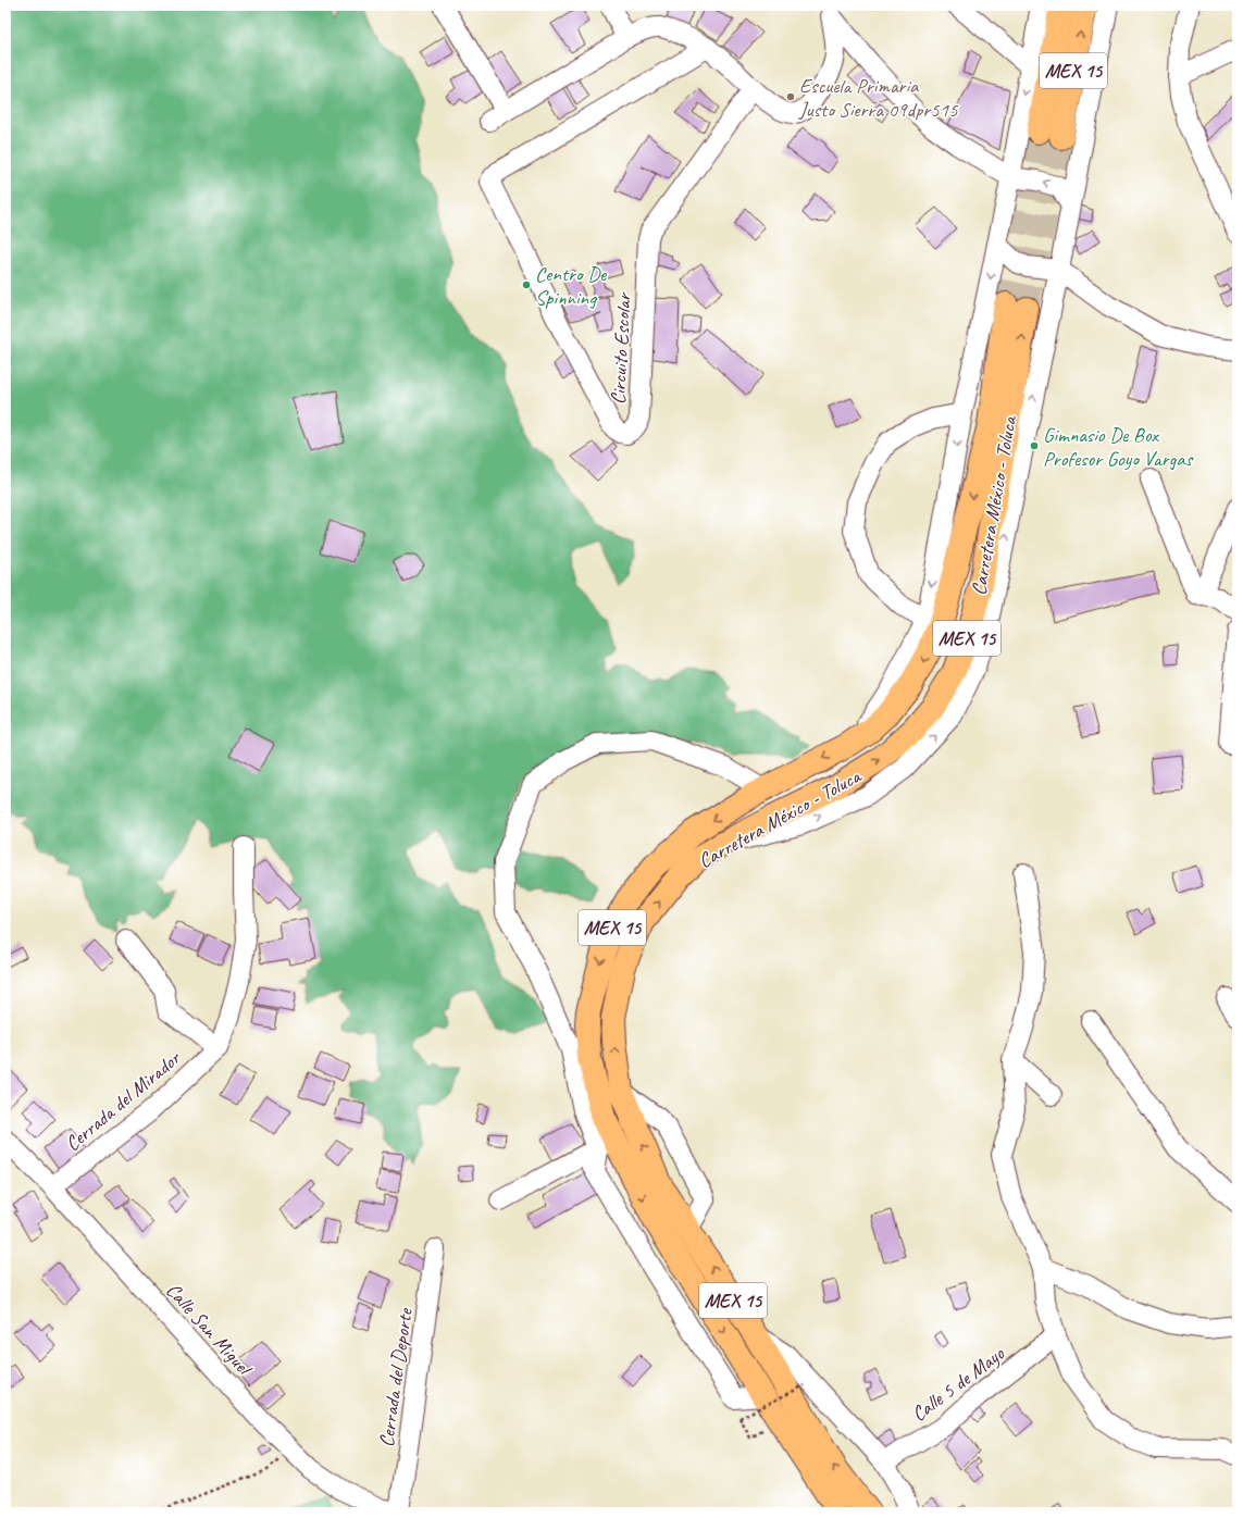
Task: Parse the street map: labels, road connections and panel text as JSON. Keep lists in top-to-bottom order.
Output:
{
  "streets": {
    "main road": ["MEX 15", "Carretera México - Toluca"],
    "street": [
      "Circuito Escolar",
      "Cerrada del Mirador",
      "Calle San Miguel",
      "Cerrada del Deporte",
      "Calle 5 de Mayo"
    ]
  },
  "crossings": [
    ["Cerrada del Mirador", "Calle San Miguel"],
    ["Calle San Miguel", "Cerrada del Deporte"]
  ],
  "places": ["Escuela Primaria Justo Sierra 09dpr515", "Centro De Spinning", "Gimnasio De Box Profesor Goyo Vargas"]
}
